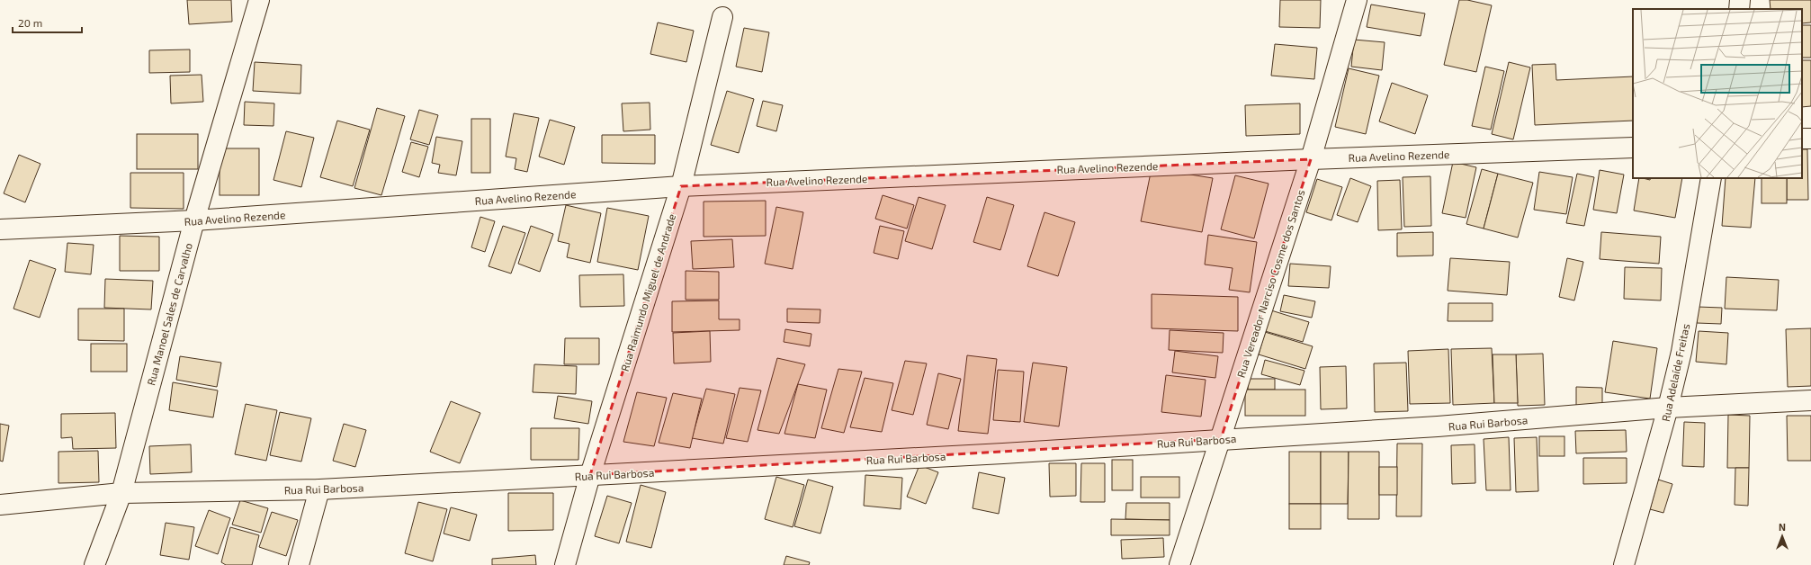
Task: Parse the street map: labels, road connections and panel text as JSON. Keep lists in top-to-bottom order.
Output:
{
  "streets": {
    "street": [
      "Rua Avelino Rezende",
      "Rua Vereador Narciso Cosme dos Santos",
      "Rua Raimundo Miguel de Andrade",
      "Rua Manoel Sales de Carvalho",
      "Rua Adelaíde Freitas",
      "Rua Rui Barbosa"
    ]
  },
  "crossings": [
    ["Rua Avelino Rezende", "Rua Vereador Narciso Cosme dos Santos"],
    ["Rua Avelino Rezende", "Rua Raimundo Miguel de Andrade"],
    ["Rua Avelino Rezende", "Rua Manoel Sales de Carvalho"],
    ["Rua Vereador Narciso Cosme dos Santos", "Rua Rui Barbosa"],
    ["Rua Raimundo Miguel de Andrade", "Rua Rui Barbosa"],
    ["Rua Manoel Sales de Carvalho", "Rua Rui Barbosa"],
    ["Rua Adelaíde Freitas", "Rua Rui Barbosa"]
  ],
  "scale_bar": "20 m",
  "north": "top"
}
